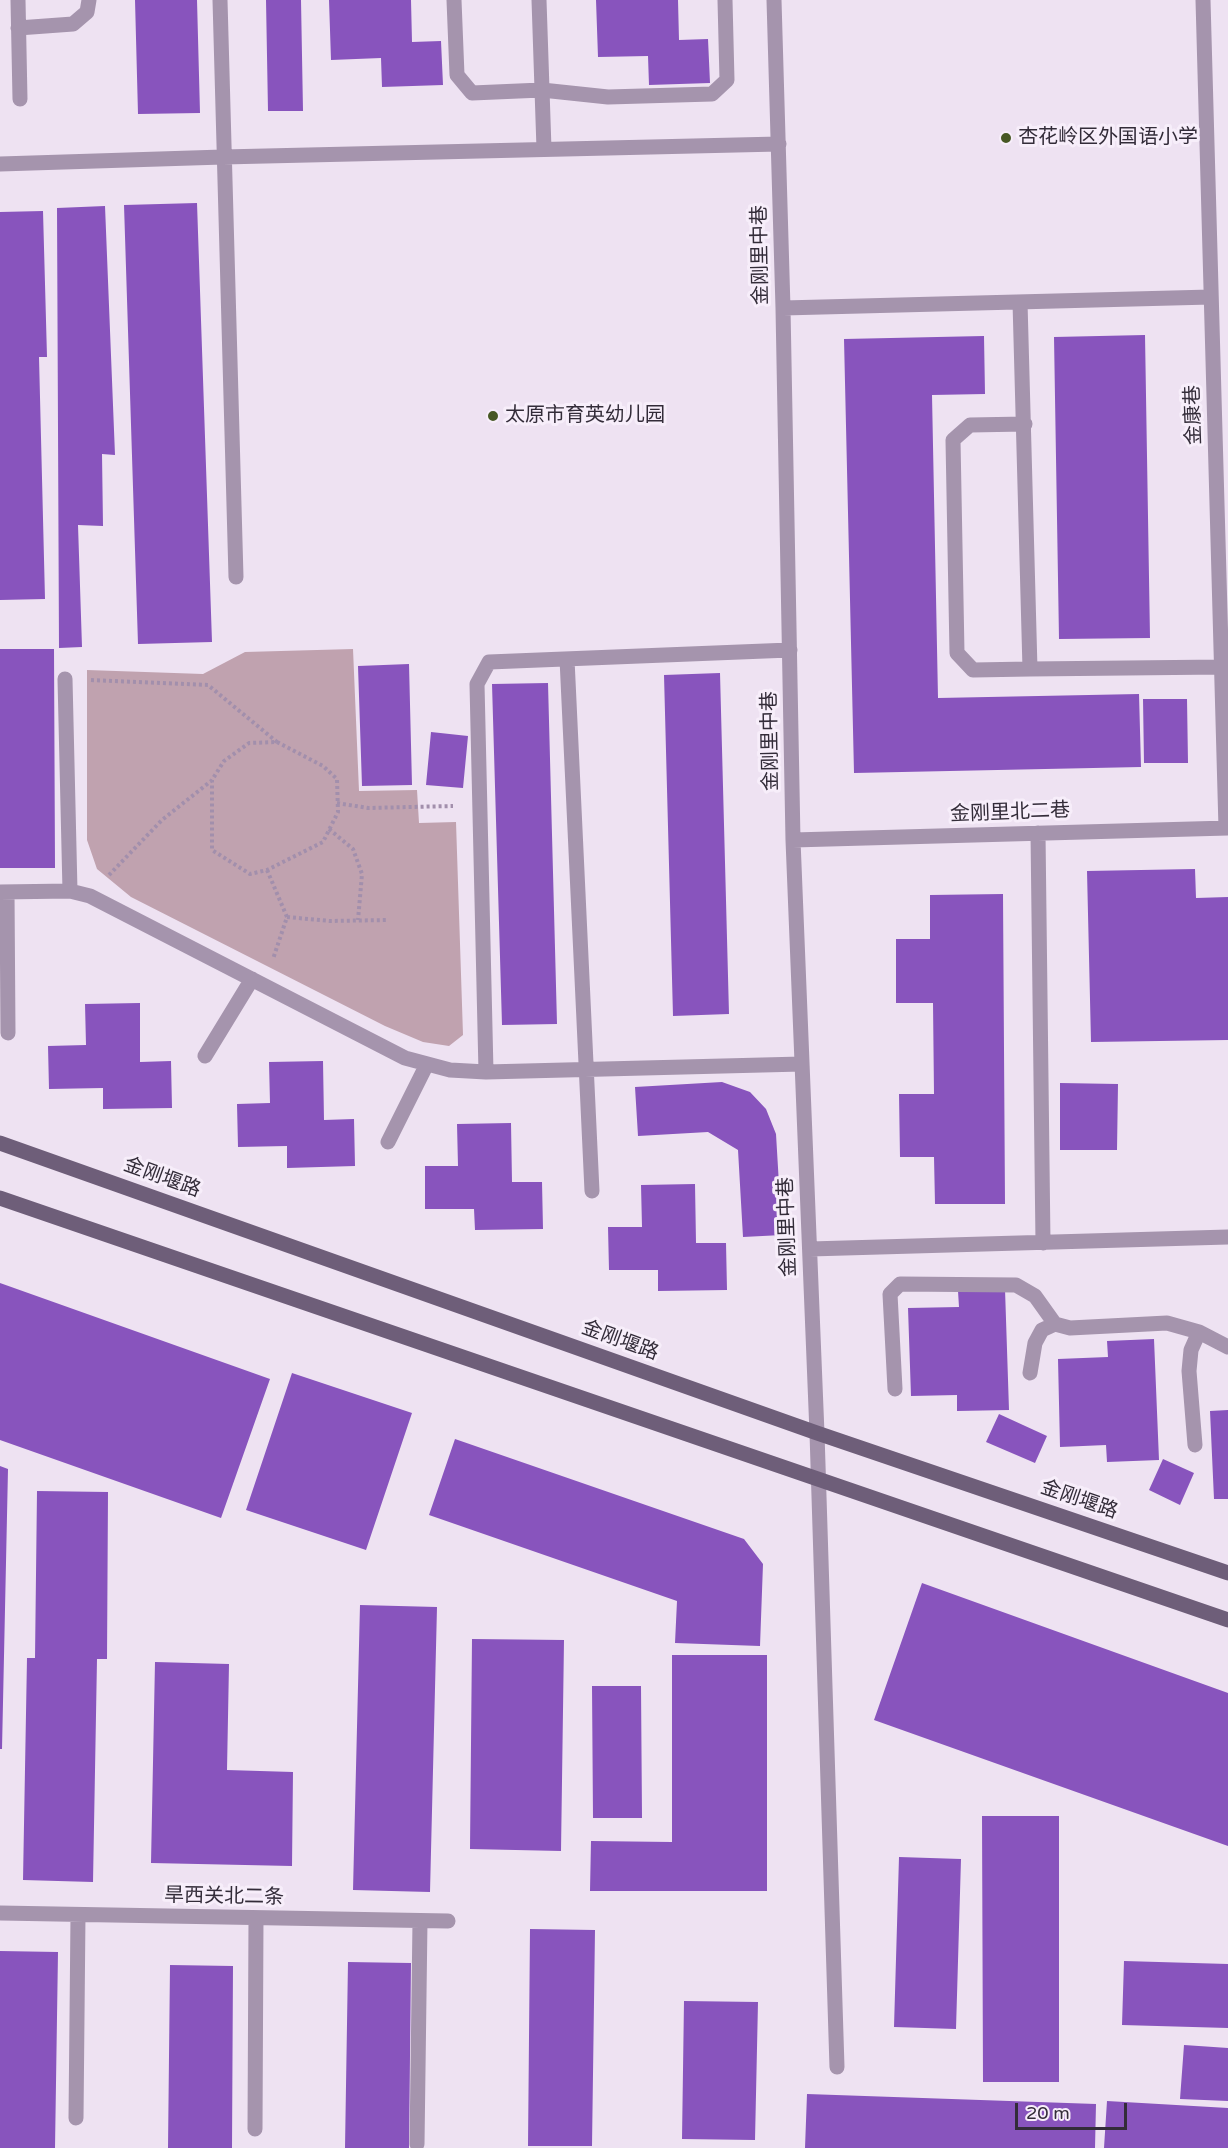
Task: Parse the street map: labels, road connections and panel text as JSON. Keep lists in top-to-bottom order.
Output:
{
  "streets": {
    "main road": ["金刚堰路"],
    "street": [
      "金刚里中巷",
      "金康巷",
      "金刚里北二巷",
      "旱西关北二条"
    ]
  },
  "crossings": [
    ["金刚里中巷", "金刚里北二巷"],
    ["金刚里中巷", "金刚堰路"],
    ["金康巷", "金刚里北二巷"]
  ],
  "places": ["杏花岭区外国语小学", "太原市育英幼儿园"],
  "scale_bar": "20 m"
}
